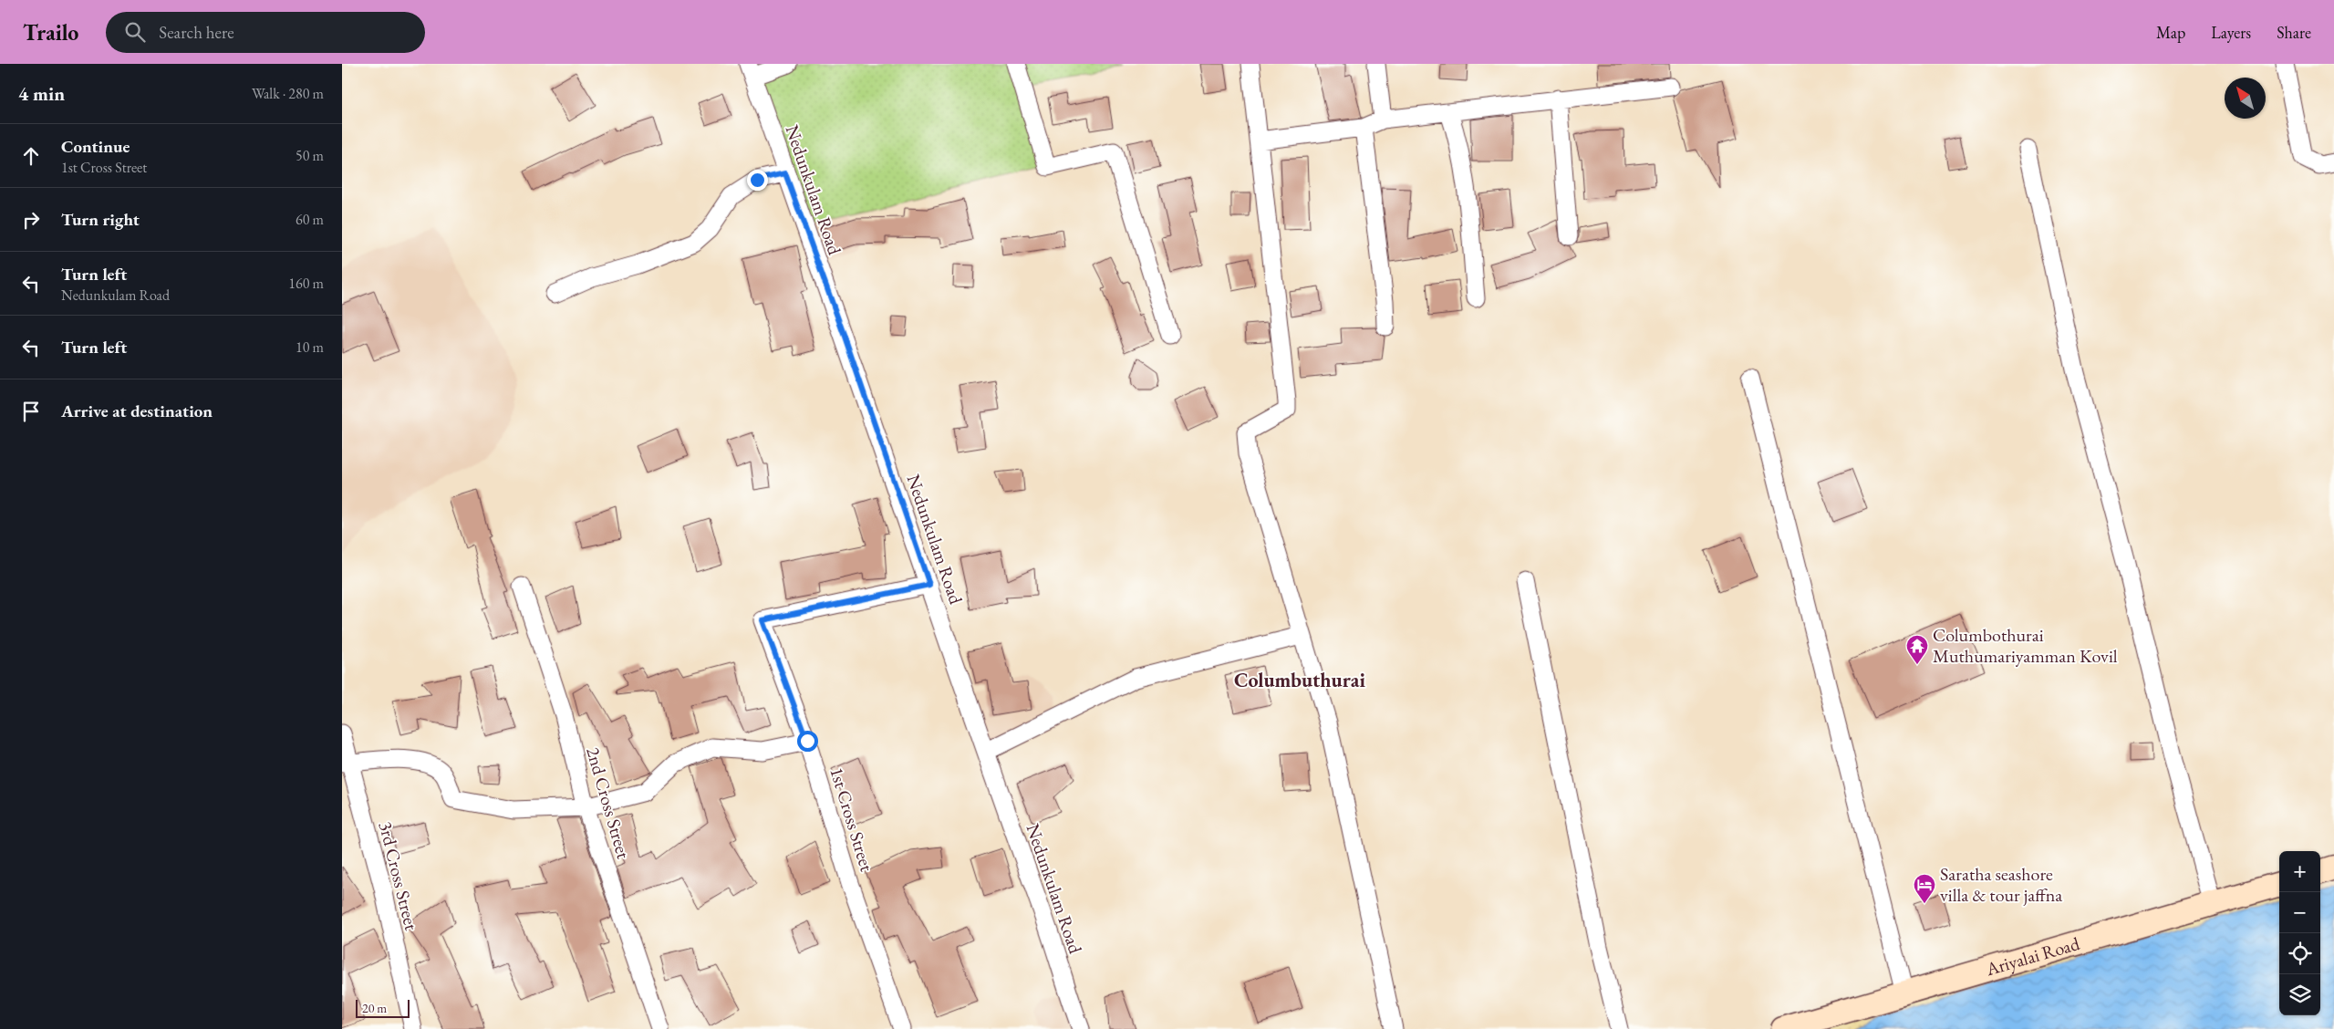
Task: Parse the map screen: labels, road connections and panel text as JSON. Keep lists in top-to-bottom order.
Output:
{
  "streets": {
    "street": [
      "Nedunkulam Road",
      "2nd Cross Street",
      "1st Cross Street",
      "3rd Cross Street",
      "Ariyalai Road"
    ]
  },
  "crossings": [
    ["Nedunkulam Road", "1st Cross Street"]
  ],
  "districts": ["Columbuthurai"],
  "places": {
    "temple": ["Columbothurai Muthumariyamman Kovil"],
    "hotel": ["Saratha seashore villa & tour jaffna"]
  },
  "scale_bar": "20 m",
  "north": "top left",
  "page": {
    "header": "Trailo",
    "search": "Search here",
    "nav": ["Map", "Layers", "Share"],
    "heading": ["4 min", "Walk · 280 m"],
    "list": [
      ["Continue", "1st Cross Street", "50 m"],
      ["Turn right", "60 m"],
      ["Turn left", "Nedunkulam Road", "160 m"],
      ["Turn left", "10 m"],
      "Arrive at destination"
    ],
    "map_buttons": ["+", "−"],
    "scale": "20 m"
  }
}
